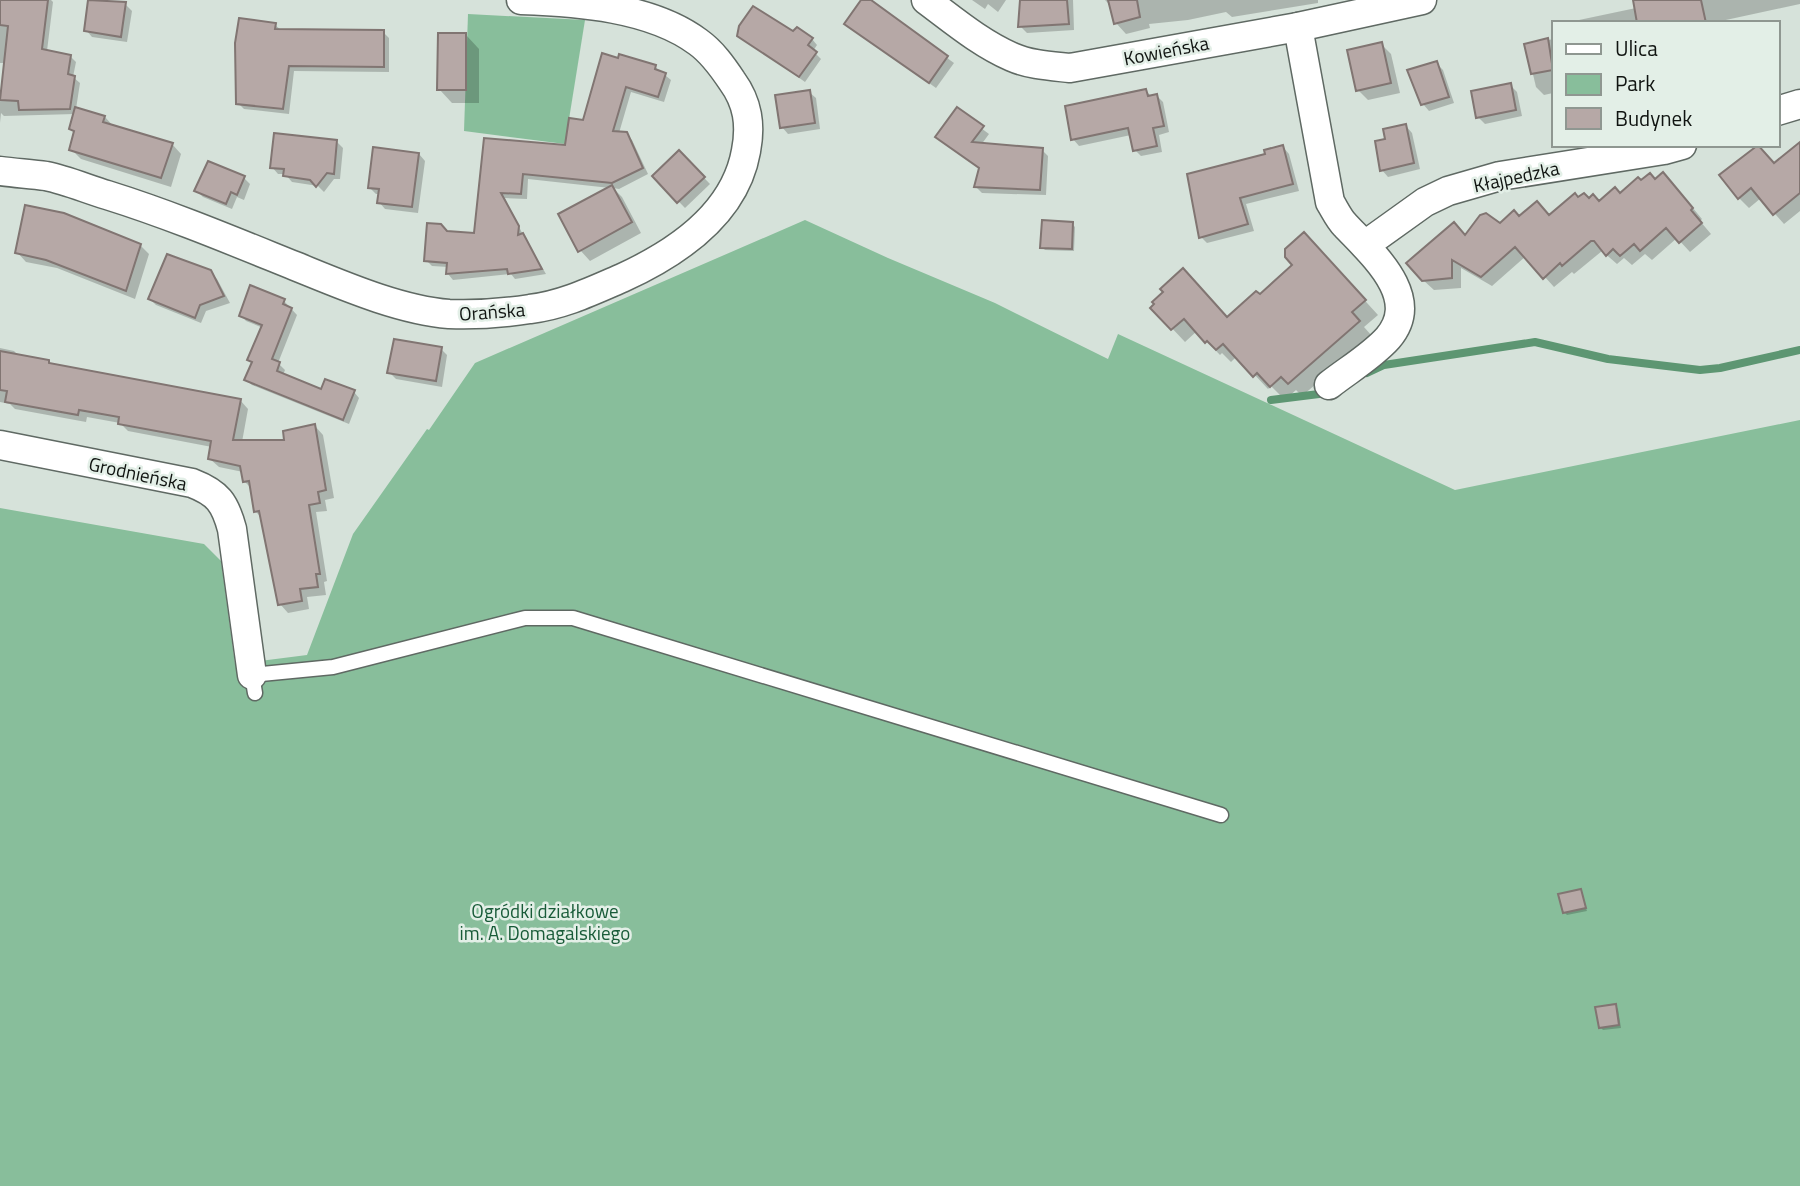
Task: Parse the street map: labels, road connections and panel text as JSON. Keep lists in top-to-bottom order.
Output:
{
  "streets": {
    "street": [
      "Kowieńska",
      "Kłajpedzka",
      "Orańska",
      "Grodnieńska"
    ]
  },
  "parks": ["Ogródki działkowe im. A. Domagalskiego"],
  "legend": ["Ulica", "Park", "Budynek"]
}
